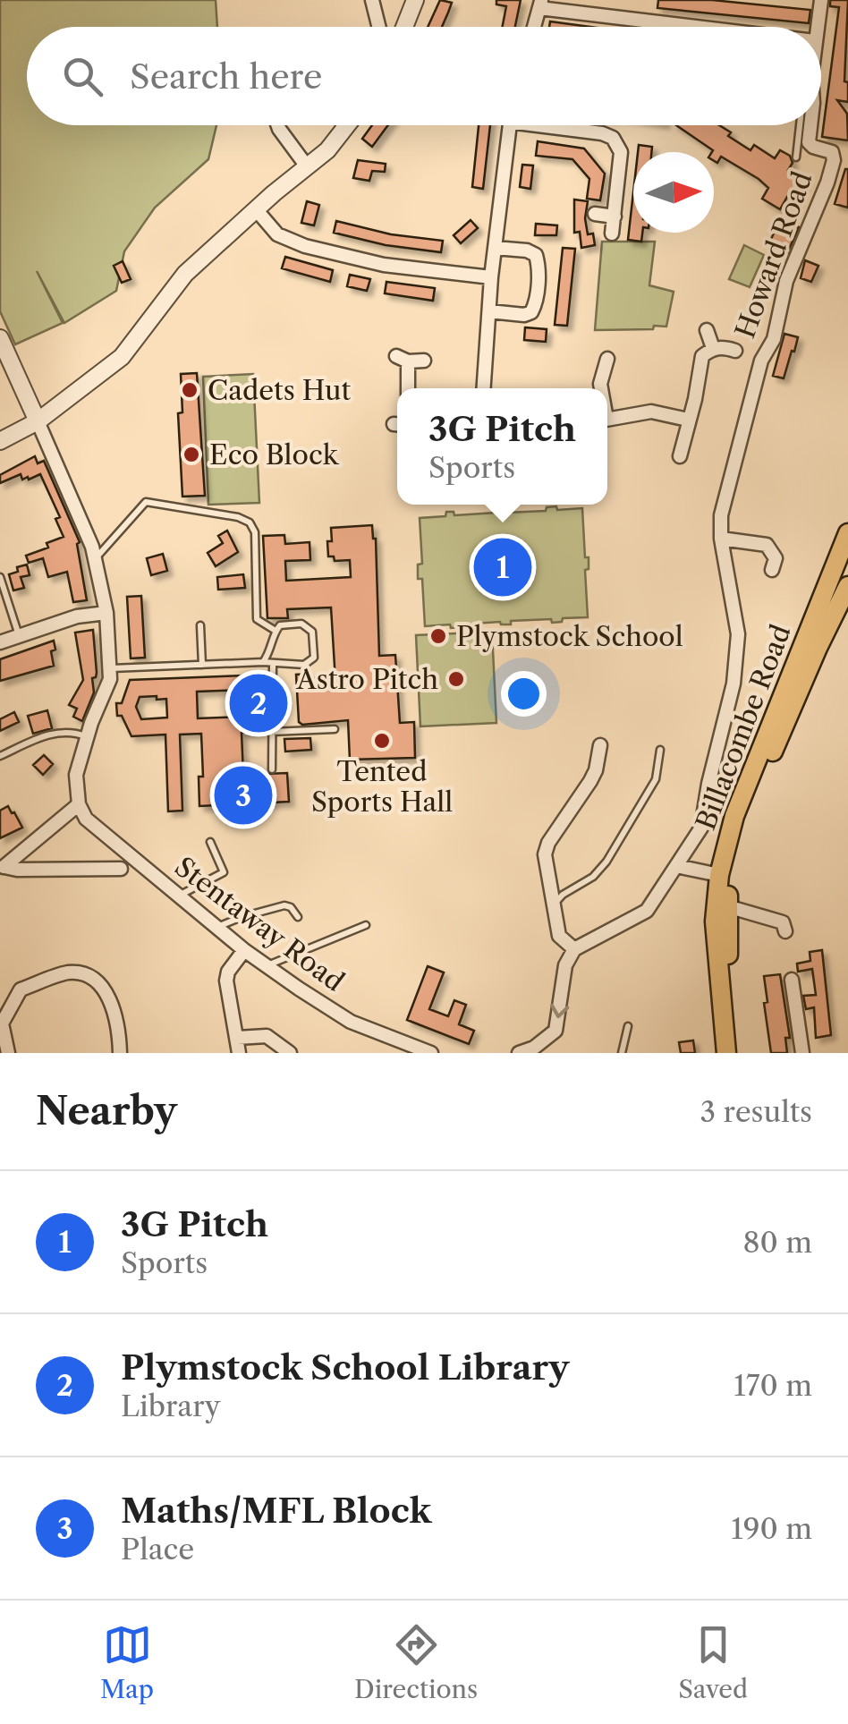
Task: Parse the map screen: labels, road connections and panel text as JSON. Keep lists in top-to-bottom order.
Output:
{
  "streets": {
    "main road": ["Billacombe Road"],
    "street": ["Howard Road", "Stentaway Road"]
  },
  "places": [
    "Cadets Hut",
    "Eco Block",
    "Plymstock School",
    "Astro Pitch",
    "Tented Sports Hall"
  ],
  "north": "right",
  "page": {
    "search": "Search here",
    "popup": ["3G Pitch", "Sports"],
    "pins": ["1", "2", "3"],
    "heading": ["Nearby", "3 results"],
    "list": [
      {
        "mark": "1",
        "name": "3G Pitch",
        "note": "Sports",
        "value": "80 m"
      },
      {
        "mark": "2",
        "name": "Plymstock School Library",
        "note": "Library",
        "value": "170 m"
      },
      {
        "mark": "3",
        "name": "Maths/MFL Block",
        "note": "Place",
        "value": "190 m"
      }
    ],
    "nav": ["Map", "Directions", "Saved"]
  }
}
